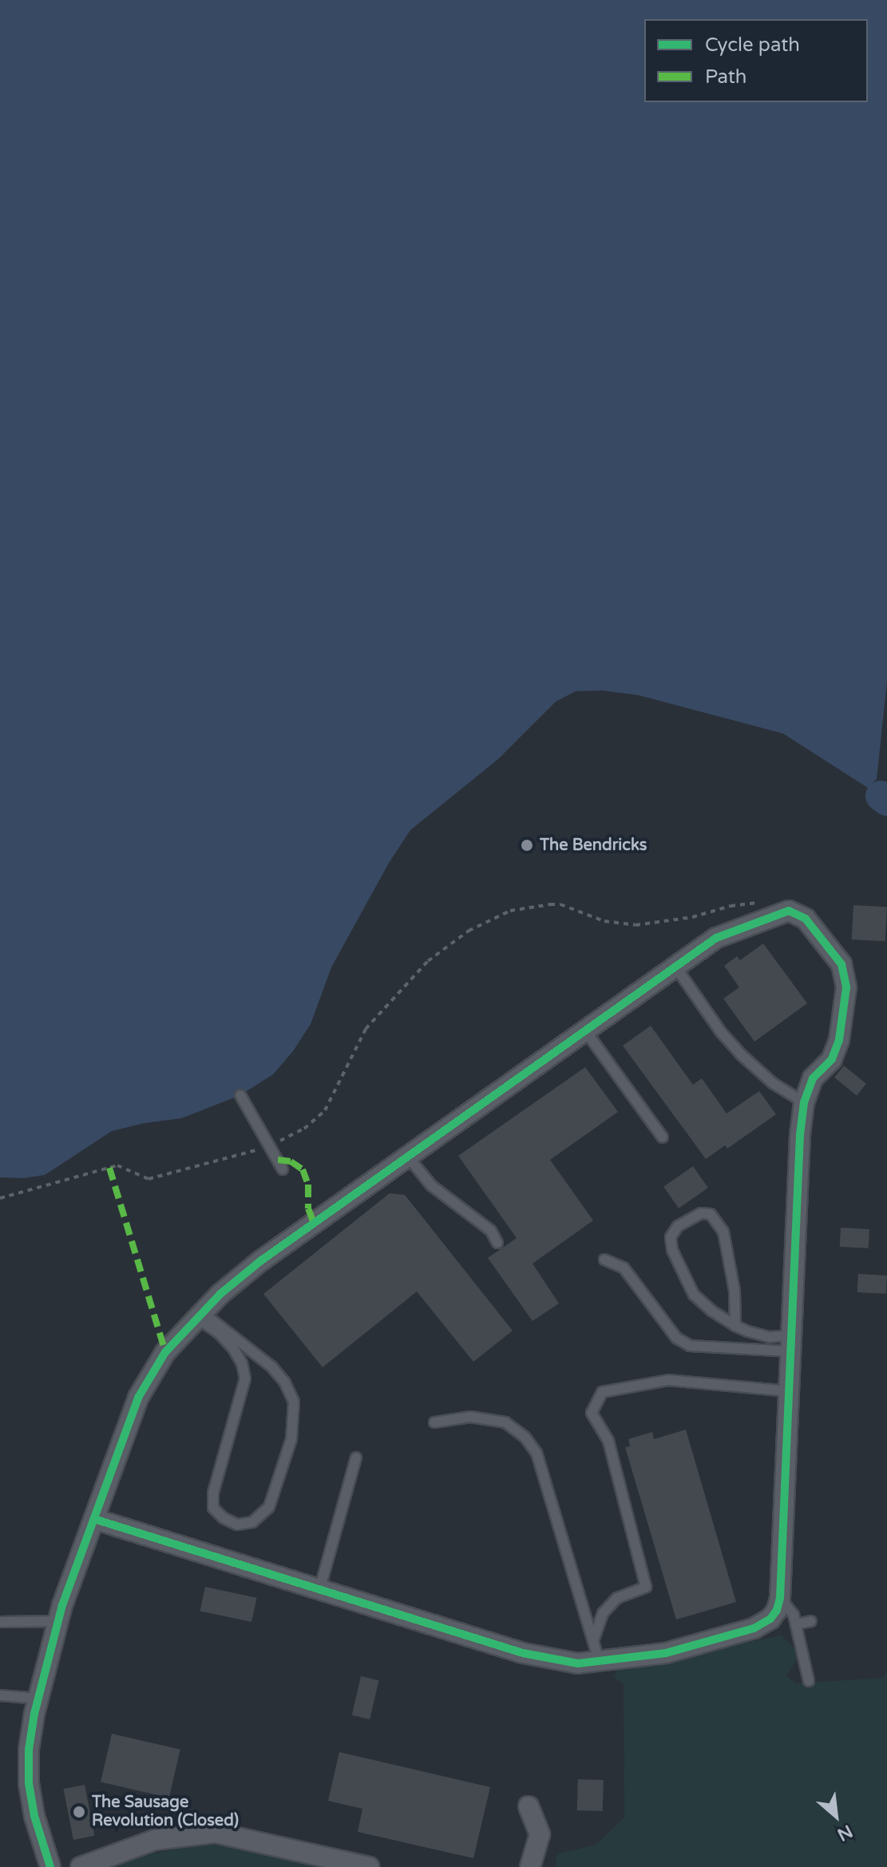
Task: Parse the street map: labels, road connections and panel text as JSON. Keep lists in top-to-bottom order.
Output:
{
  "places": ["The Bendricks", "The Sausage Revolution (Closed)"],
  "legend": ["Cycle path", "Path"],
  "north": "bottom right"
}
